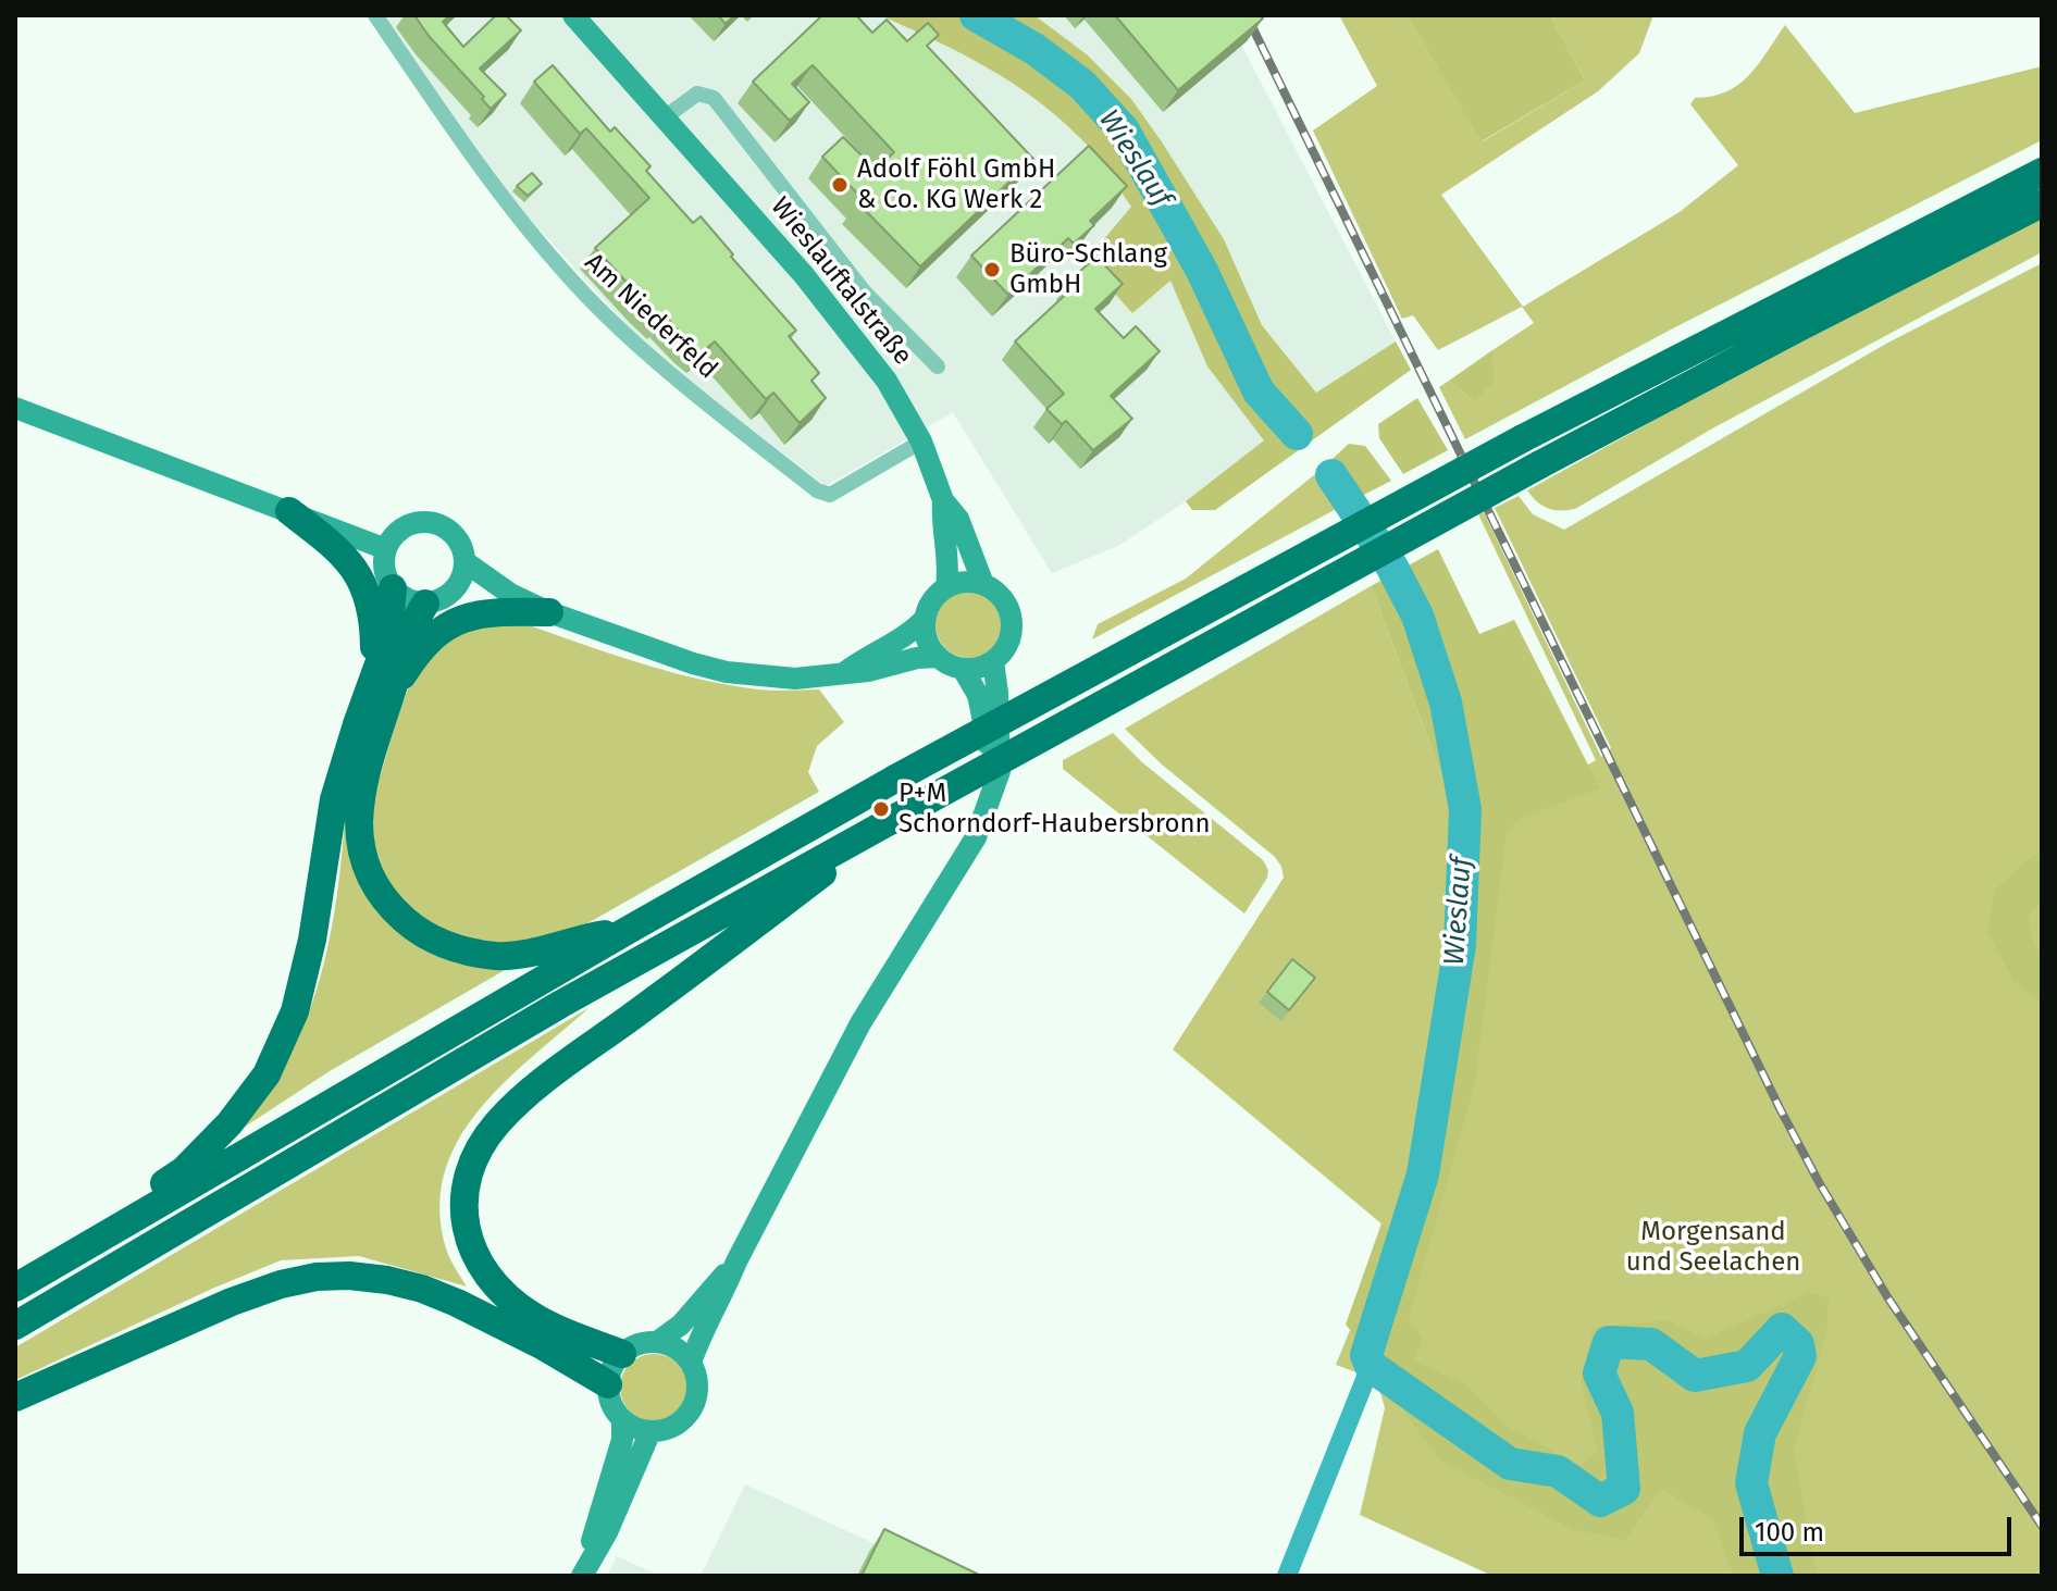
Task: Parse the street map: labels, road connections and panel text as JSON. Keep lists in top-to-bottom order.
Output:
{
  "streets": {
    "main road": ["Wieslauftalstraße"],
    "street": ["Am Niederfeld"]
  },
  "crossings": [
    ["Wieslauftalstraße", "Am Niederfeld"]
  ],
  "water": ["Wieslauf"],
  "parks": ["Morgensand und Seelachen"],
  "places": ["Adolf Föhl GmbH & Co. KG Werk 2", "Büro-Schlang GmbH", "P+M Schorndorf-Haubersbronn"],
  "scale_bar": "100 m"
}
